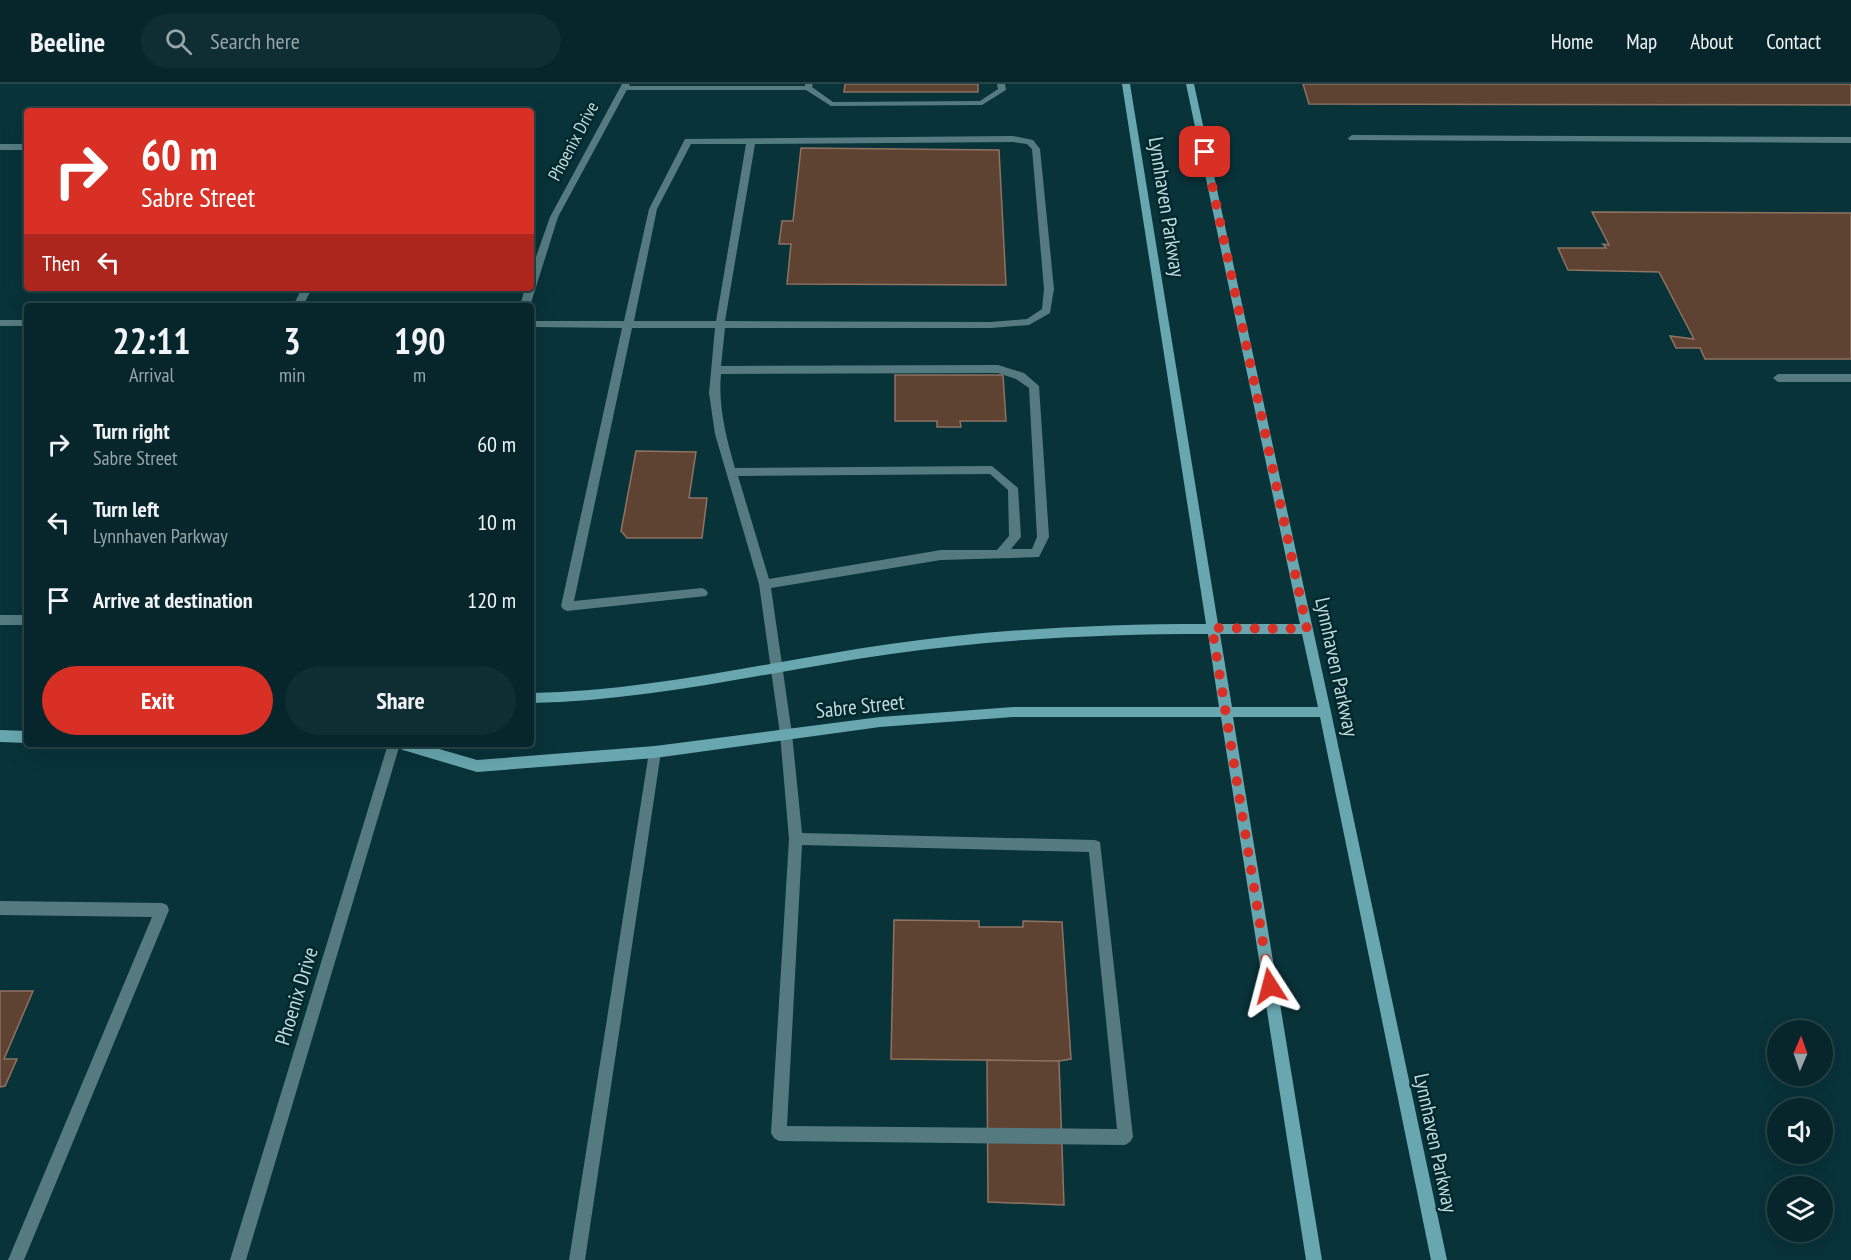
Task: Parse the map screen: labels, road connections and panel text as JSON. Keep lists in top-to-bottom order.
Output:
{
  "streets": {
    "main road": ["Lynnhaven Parkway", "Sabre Street"],
    "street": ["Phoenix Drive"]
  },
  "crossings": [
    ["Lynnhaven Parkway", "Sabre Street"]
  ],
  "north": "top",
  "page": {
    "header": "Beeline",
    "search": "Search here",
    "nav": [
      "Home",
      "Map",
      "About",
      "Contact"
    ],
    "turn": ["60 m", "Sabre Street"],
    "then": "Then",
    "eta": [
      "22:11",
      "Arrival",
      "3",
      "min",
      "190",
      "m"
    ],
    "list": [
      {
        "name": "Turn right",
        "note": "Sabre Street",
        "value": "60 m"
      },
      {
        "name": "Turn left",
        "note": "Lynnhaven Parkway",
        "value": "10 m"
      },
      {
        "name": "Arrive at destination",
        "value": "120 m"
      }
    ],
    "buttons": ["Exit", "Share"]
  }
}
